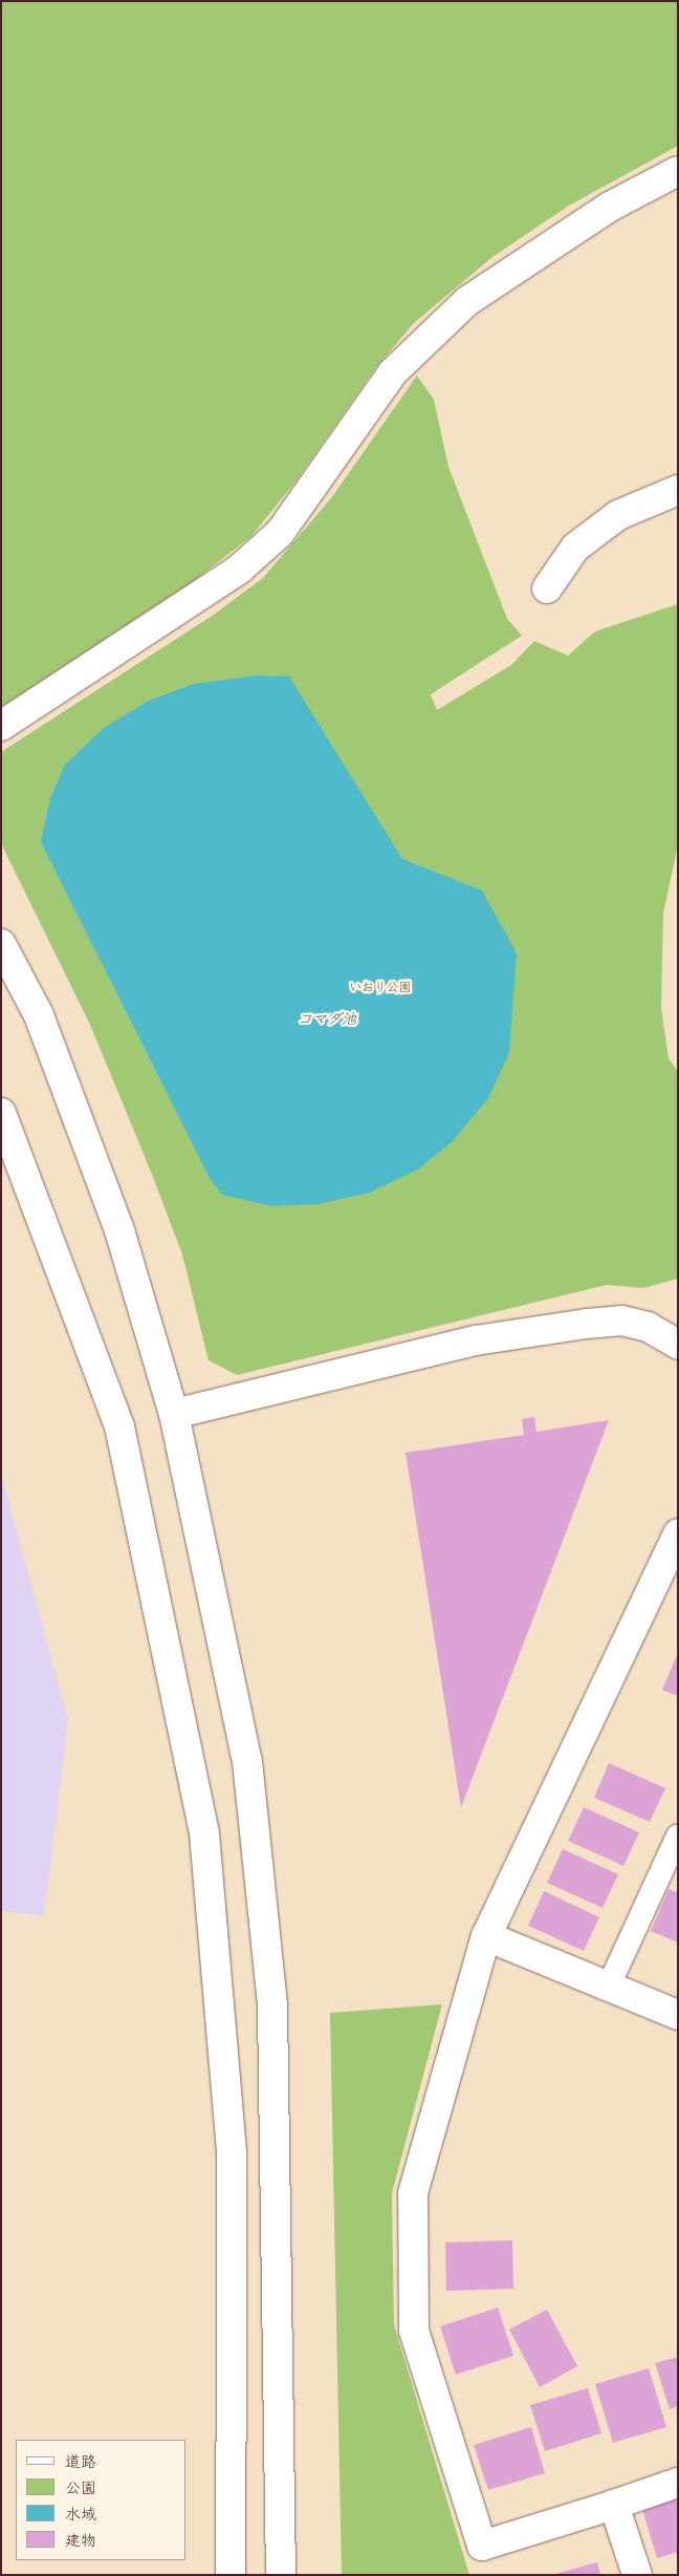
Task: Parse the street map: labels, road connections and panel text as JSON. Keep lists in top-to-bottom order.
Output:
{
  "water": ["コマダ池"],
  "parks": ["いおり公園"],
  "legend": [
    "道路",
    "公園",
    "水域",
    "建物"
  ]
}
